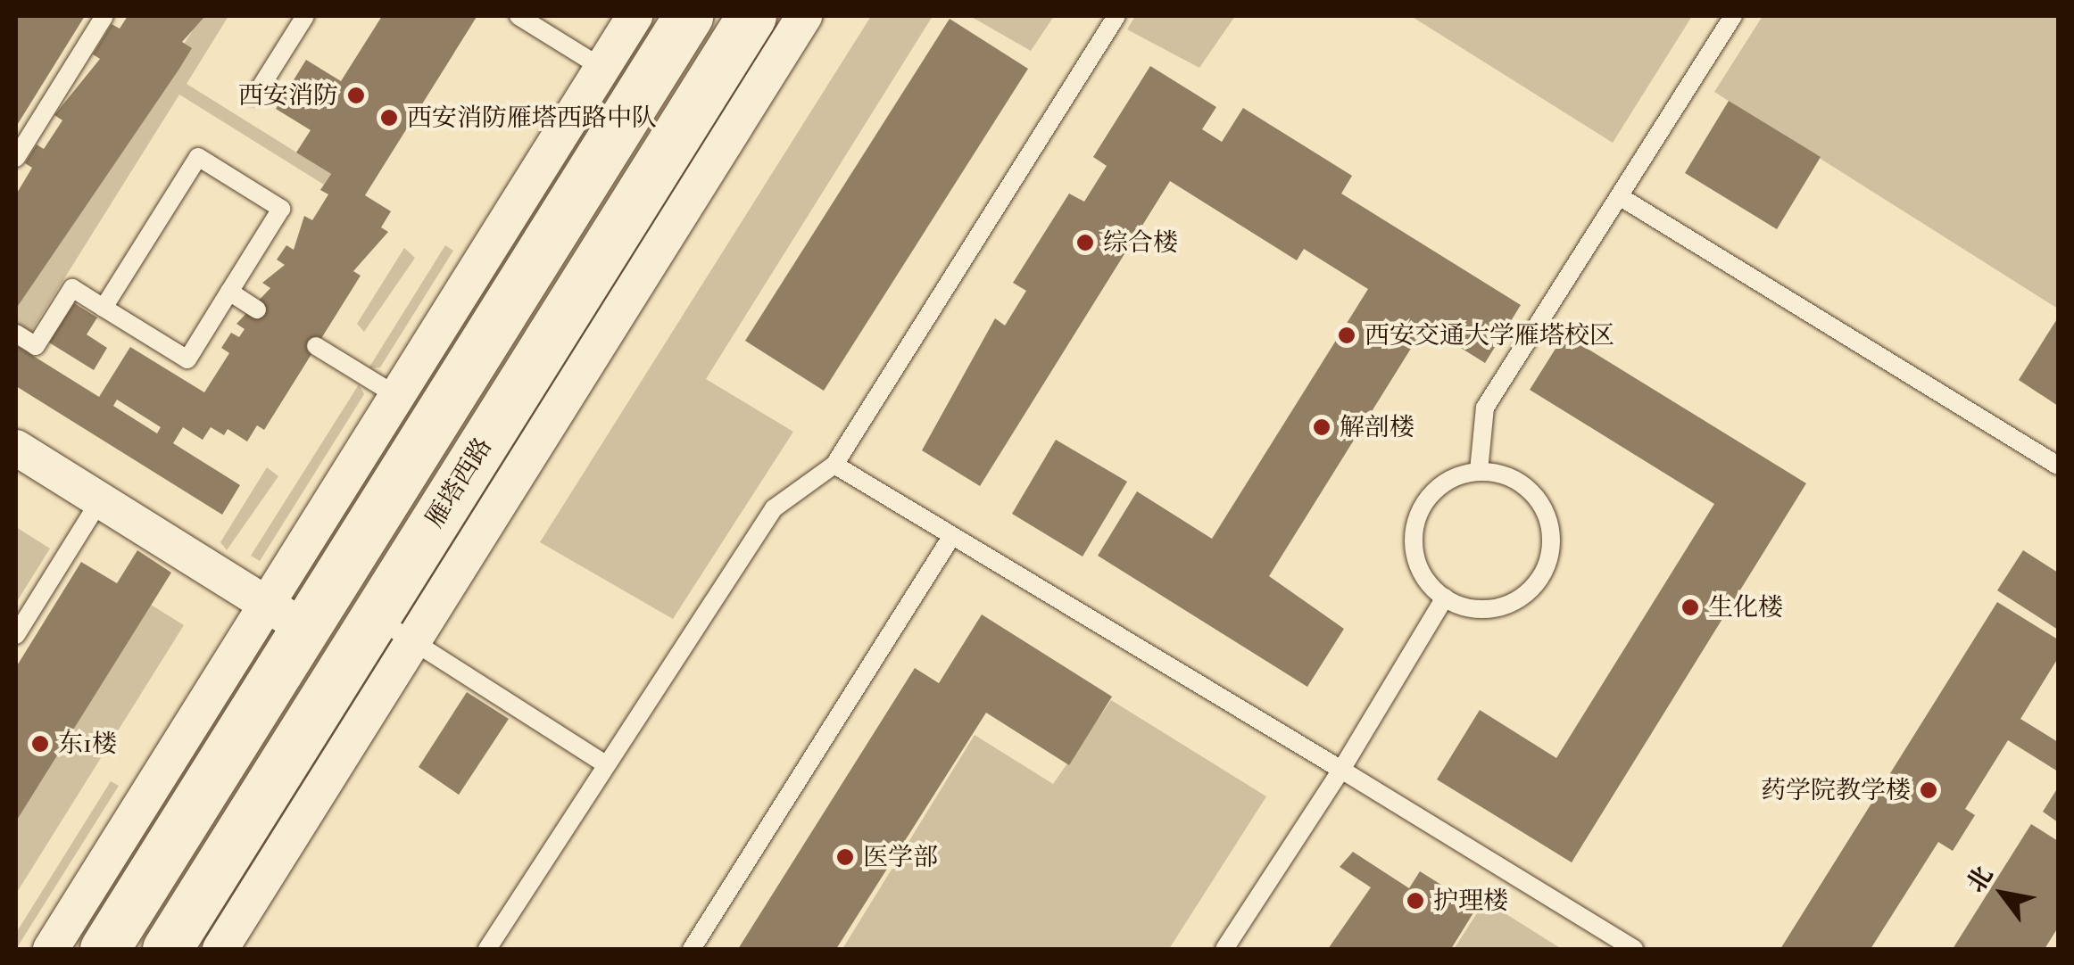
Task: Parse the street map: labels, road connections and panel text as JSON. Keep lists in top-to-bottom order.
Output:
{
  "streets": {
    "main road": ["雁塔西路"]
  },
  "places": [
    "西安消防",
    "西安消防雁塔西路中队",
    "综合楼",
    "西安交通大学雁塔校区",
    "解剖楼",
    "生化楼",
    "东1楼",
    "药学院教学楼",
    "医学部",
    "护理楼"
  ],
  "north": "top left"
}
